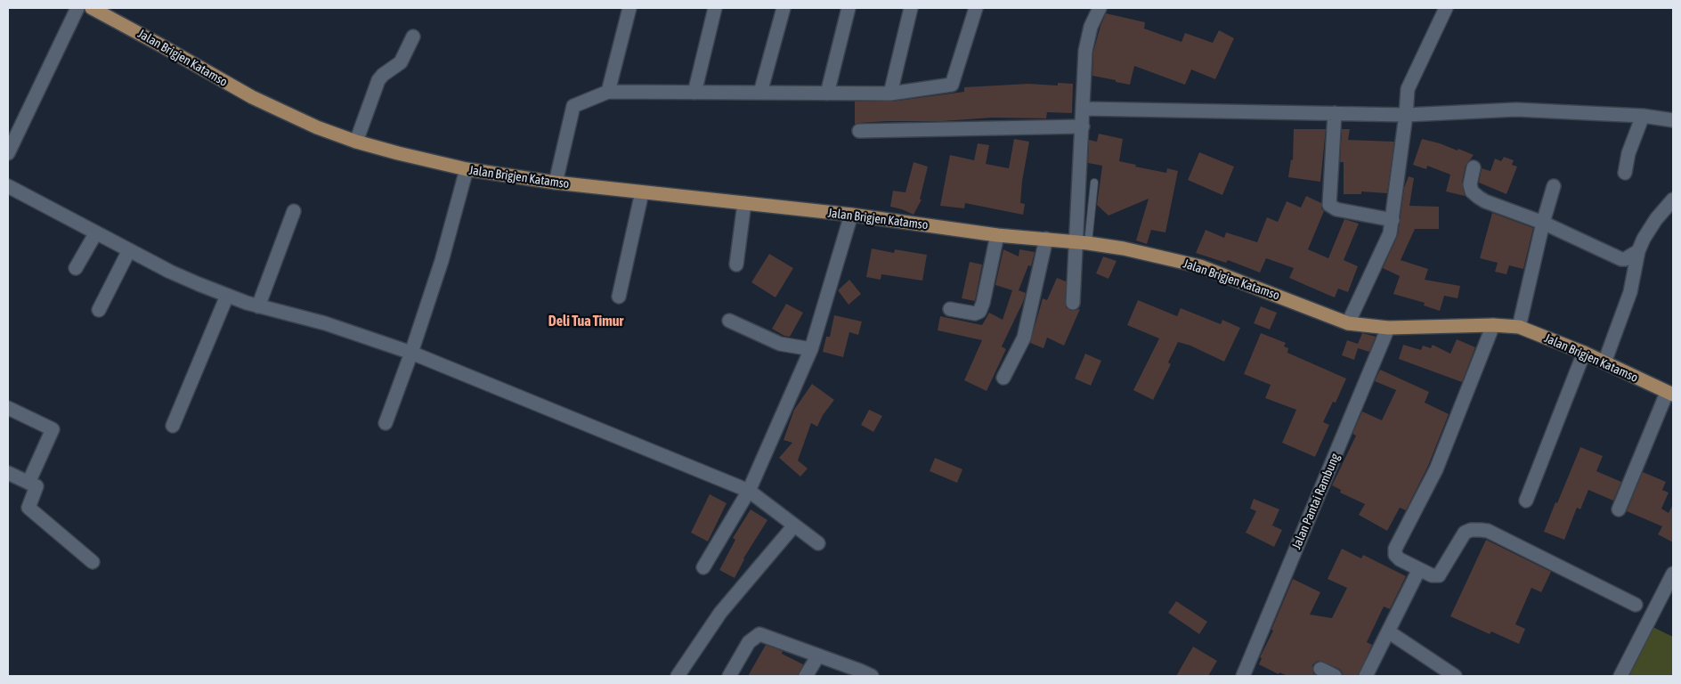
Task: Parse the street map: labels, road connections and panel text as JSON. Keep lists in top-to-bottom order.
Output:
{
  "streets": {
    "main road": ["Jalan Brigjen Katamso"],
    "street": ["Jalan Pantai Rambung"]
  },
  "crossings": [
    ["Jalan Brigjen Katamso", "Jalan Pantai Rambung"]
  ],
  "districts": ["Deli Tua Timur"]
}
